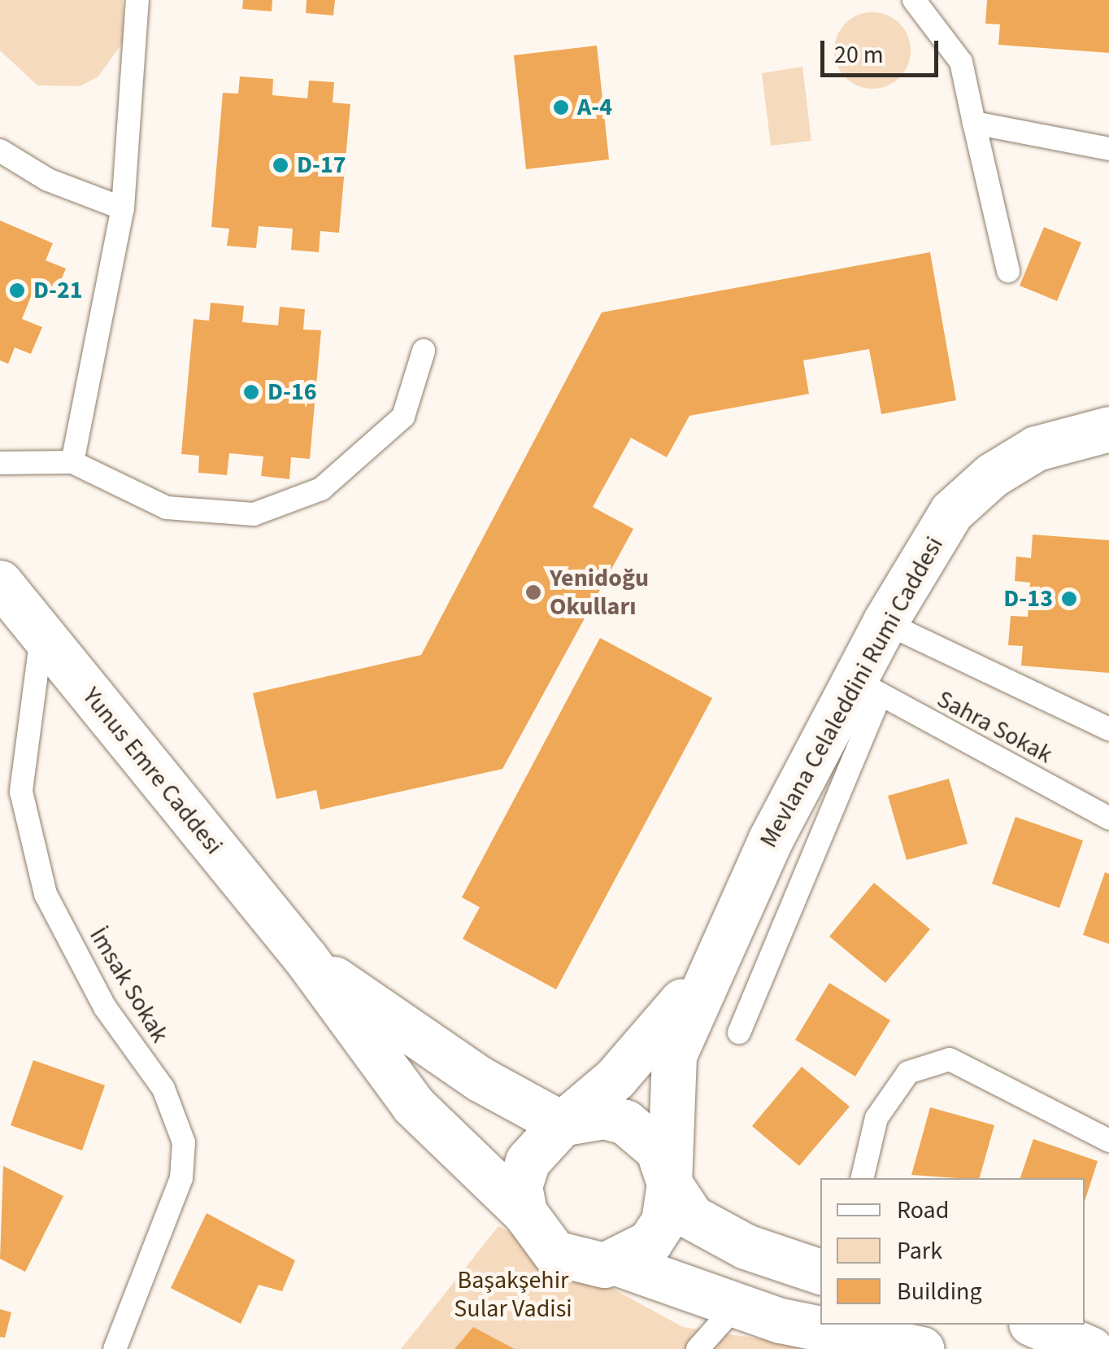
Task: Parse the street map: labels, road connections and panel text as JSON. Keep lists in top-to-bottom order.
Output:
{
  "streets": {
    "street": ["Mevlana Celaleddini Rumi Caddesi", "Yunus Emre Caddesi"],
    "lane": ["Sahra Sokak", "İmsak Sokak"]
  },
  "crossings": [
    ["Mevlana Celaleddini Rumi Caddesi", "Sahra Sokak"],
    ["Mevlana Celaleddini Rumi Caddesi", "Yunus Emre Caddesi"],
    ["Yunus Emre Caddesi", "İmsak Sokak"]
  ],
  "parks": ["Başakşehir Sular Vadisi"],
  "places": [
    "A-4",
    "D-17",
    "D-21",
    "D-16",
    "Yenidoğu Okulları",
    "D-13"
  ],
  "legend": ["Road", "Park", "Building"],
  "scale_bar": "20 m"
}
